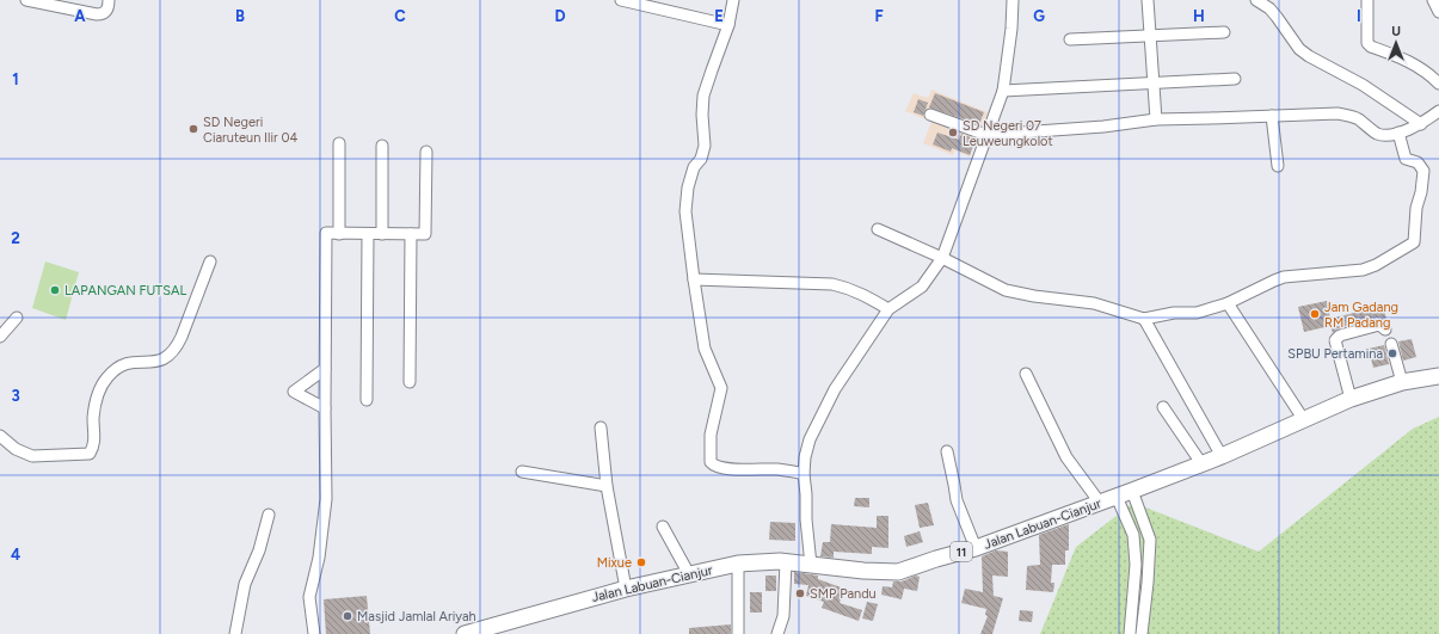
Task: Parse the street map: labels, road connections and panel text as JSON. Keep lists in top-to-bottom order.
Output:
{
  "streets": {
    "highway": ["Jalan Labuan-Cianjur", "11"]
  },
  "places": [
    "SD Negeri Ciaruteun Ilir 04",
    "SD Negeri 07 Leuweungkolot",
    "LAPANGAN FUTSAL",
    "Jam Gadang RM Padang",
    "SPBU Pertamina",
    "Mixue",
    "SMP Pandu",
    "Masjid Jamlal Ariyah"
  ],
  "north": "top",
  "grid": {
    "columns": [
      "A",
      "B",
      "C",
      "D",
      "E",
      "F",
      "G",
      "H",
      "I"
    ],
    "rows": [
      "1",
      "2",
      "3",
      "4"
    ]
  }
}
